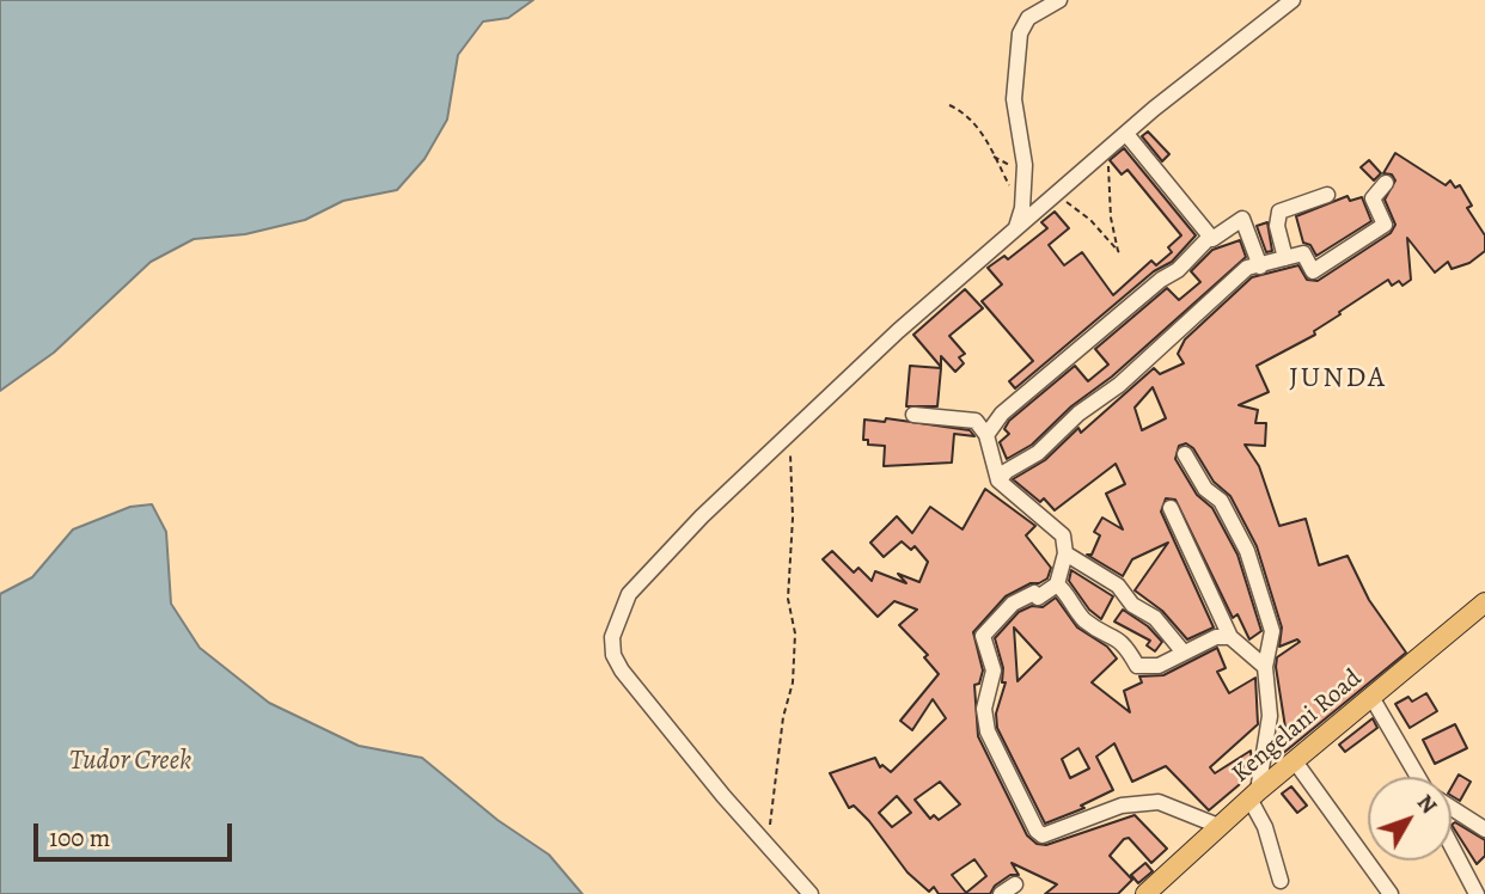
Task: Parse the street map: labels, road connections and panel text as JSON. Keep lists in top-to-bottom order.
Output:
{
  "streets": {
    "main road": ["Kengelani Road"]
  },
  "districts": ["JUNDA"],
  "water": ["Tudor Creek"],
  "scale_bar": "100 m",
  "north": "top right"
}
